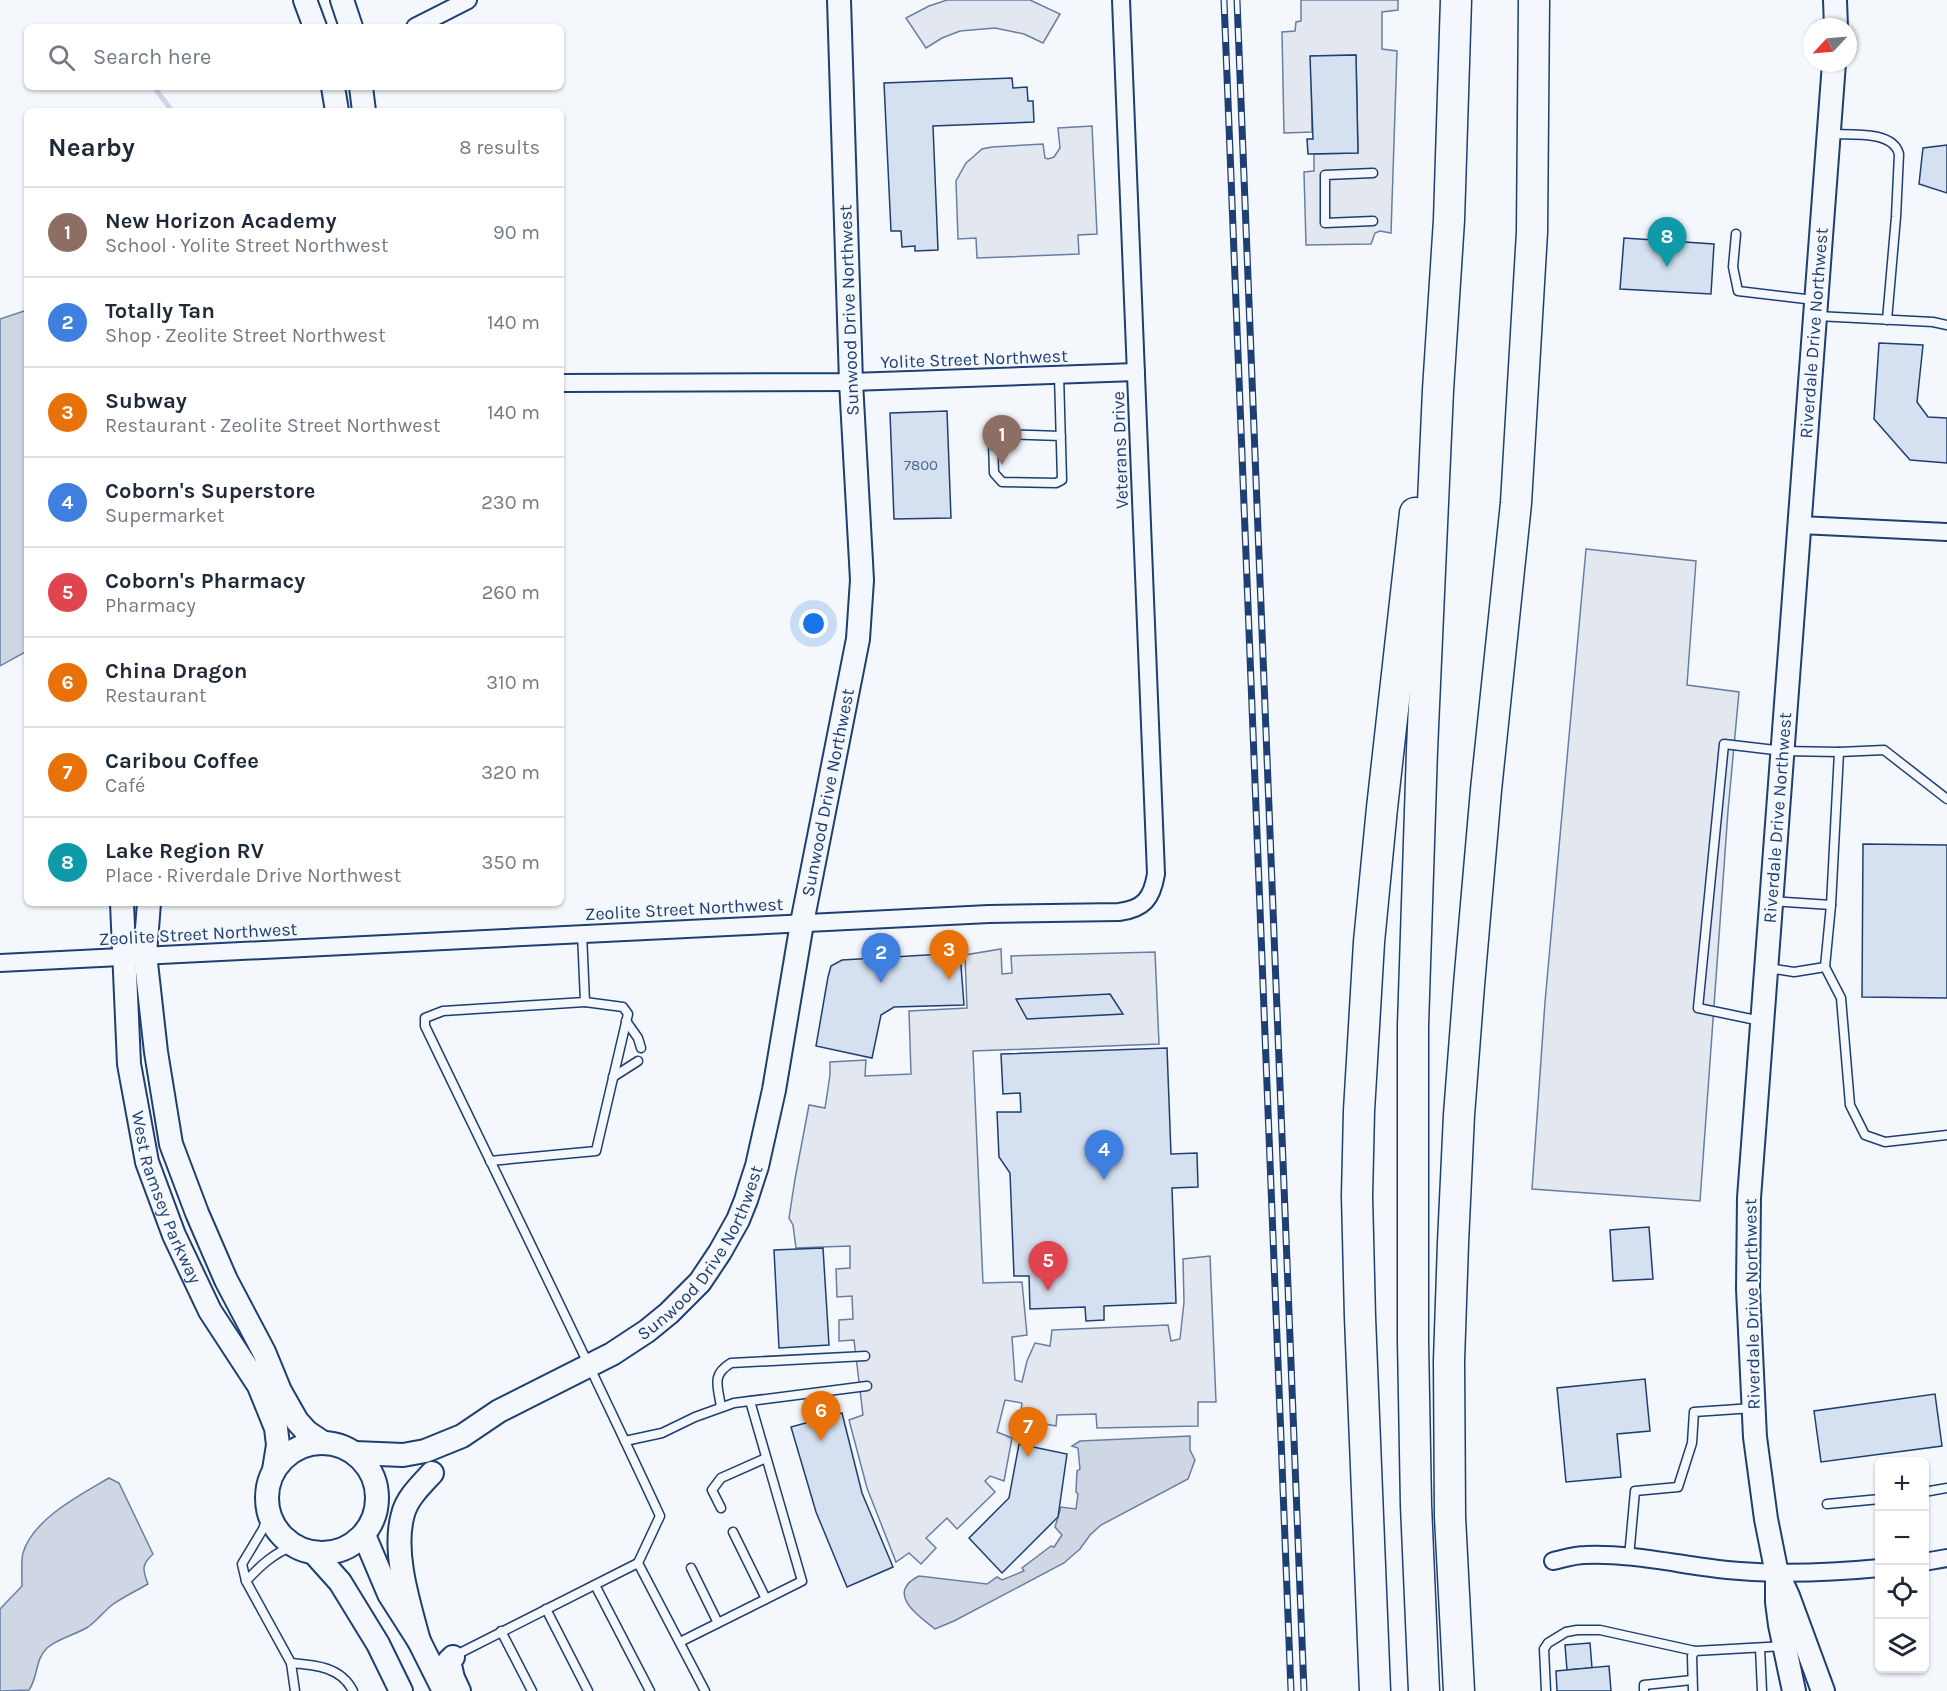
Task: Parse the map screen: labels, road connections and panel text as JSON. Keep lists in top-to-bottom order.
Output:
{
  "streets": {
    "street": [
      "Sunwood Drive Northwest",
      "Riverdale Drive Northwest",
      "Yolite Street Northwest",
      "Veterans Drive",
      "Zeolite Street Northwest",
      "West Ramsey Parkway"
    ]
  },
  "crossings": [
    ["Sunwood Drive Northwest", "Yolite Street Northwest"],
    ["Sunwood Drive Northwest", "Zeolite Street Northwest"],
    ["Yolite Street Northwest", "Veterans Drive"],
    ["Veterans Drive", "Zeolite Street Northwest"],
    ["Zeolite Street Northwest", "West Ramsey Parkway"]
  ],
  "house_numbers": ["7800"],
  "north": "bottom left",
  "page": {
    "search": "Search here",
    "heading": ["Nearby", "8 results"],
    "list": [
      {
        "mark": "1",
        "name": "New Horizon Academy",
        "note": "School · Yolite Street Northwest",
        "value": "90 m"
      },
      {
        "mark": "2",
        "name": "Totally Tan",
        "note": "Shop · Zeolite Street Northwest",
        "value": "140 m"
      },
      {
        "mark": "3",
        "name": "Subway",
        "note": "Restaurant · Zeolite Street Northwest",
        "value": "140 m"
      },
      {
        "mark": "4",
        "name": "Coborn's Superstore",
        "note": "Supermarket",
        "value": "230 m"
      },
      {
        "mark": "5",
        "name": "Coborn's Pharmacy",
        "note": "Pharmacy",
        "value": "260 m"
      },
      {
        "mark": "6",
        "name": "China Dragon",
        "note": "Restaurant",
        "value": "310 m"
      },
      {
        "mark": "7",
        "name": "Caribou Coffee",
        "note": "Café",
        "value": "320 m"
      },
      {
        "mark": "8",
        "name": "Lake Region RV",
        "note": "Place · Riverdale Drive Northwest",
        "value": "350 m"
      }
    ],
    "pins": [
      "8",
      "1",
      "3",
      "2",
      "4",
      "5",
      "6",
      "7"
    ],
    "map_buttons": ["+", "−"]
  }
}
